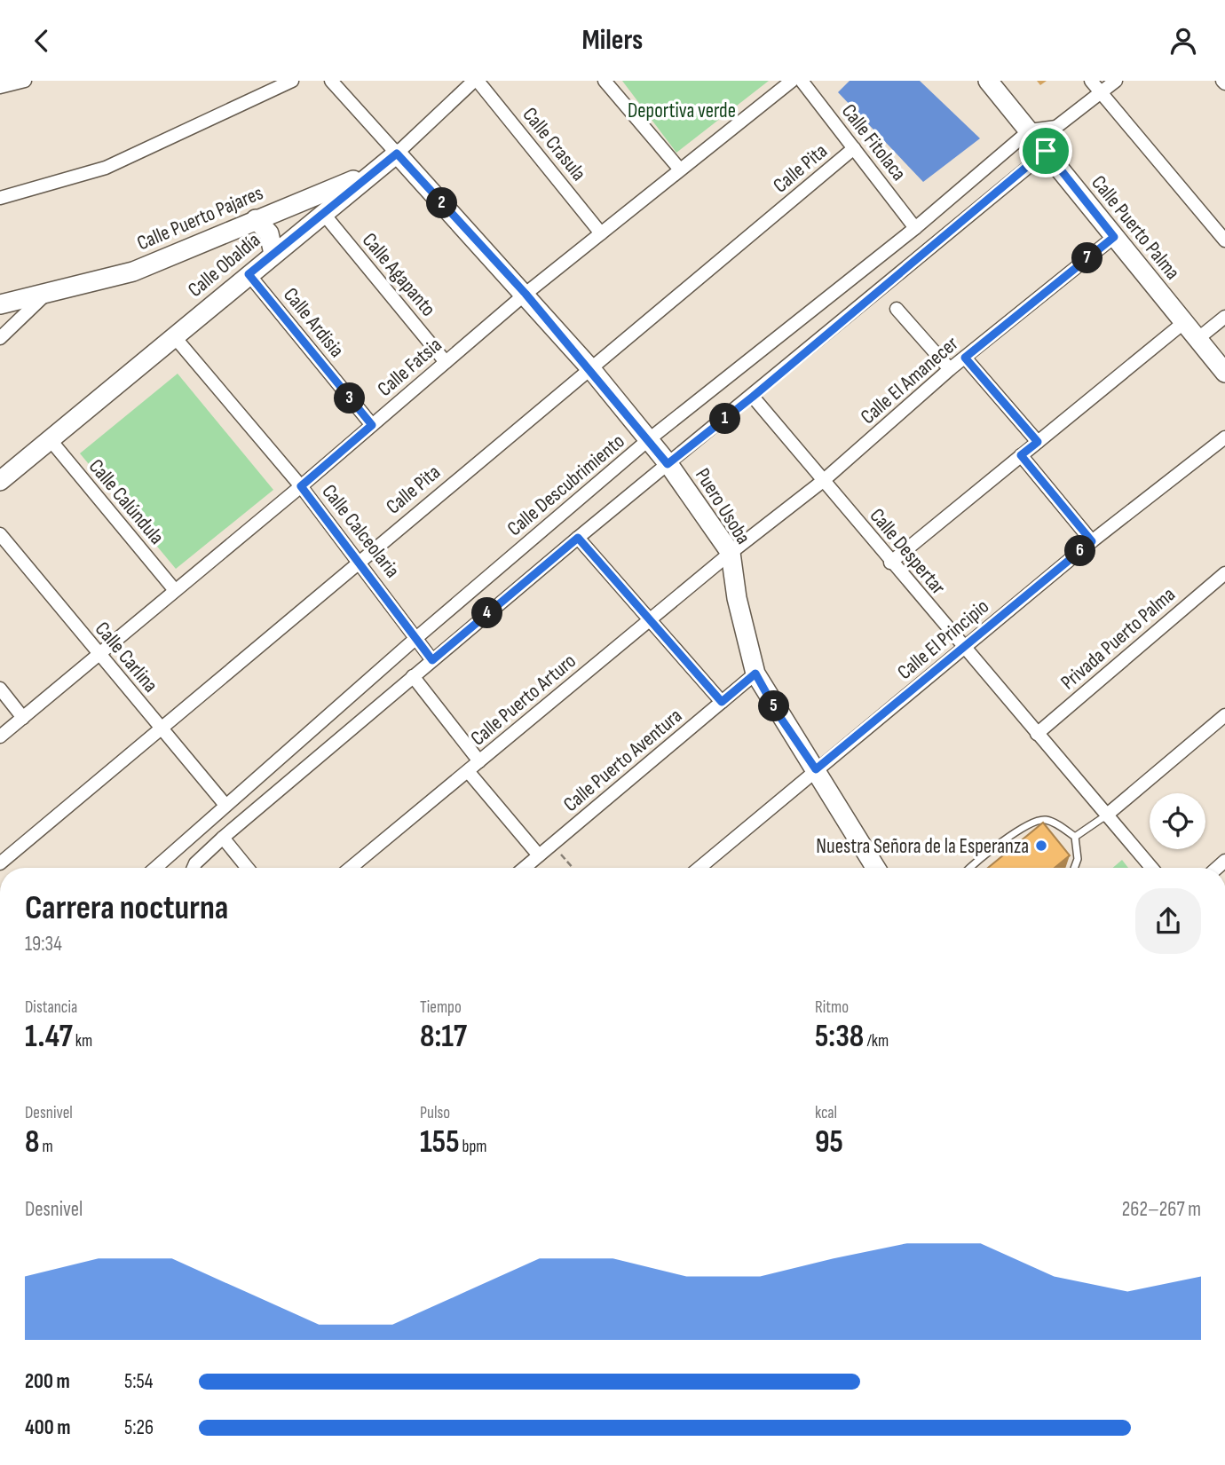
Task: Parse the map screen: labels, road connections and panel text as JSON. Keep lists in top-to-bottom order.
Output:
{
  "streets": {
    "street": [
      "Calle Fitolaca",
      "Calle Crasula",
      "Calle Pita",
      "Calle Puerto Pajares",
      "Calle Puerto Palma",
      "Calle Obaldía",
      "Calle Agapanto",
      "Calle Ardisia",
      "Calle Fatsia",
      "Calle El Amanecer",
      "Calle Descubrimiento",
      "Calle Calúndula",
      "Puero Usoba",
      "Calle Calceolaria",
      "Calle Despertar",
      "Privada Puerto Palma",
      "Calle El Principio",
      "Calle Carlina",
      "Calle Puerto Arturo",
      "Calle Puerto Aventura"
    ]
  },
  "crossings": [
    ["Calle Fitolaca", "Calle Pita"],
    ["Calle Fitolaca", "Calle Descubrimiento"],
    ["Calle Crasula", "Calle Obaldía"],
    ["Calle Crasula", "Calle Fatsia"],
    ["Calle Pita", "Puero Usoba"],
    ["Calle Pita", "Calle Calceolaria"],
    ["Calle Pita", "Calle Carlina"],
    ["Calle Puerto Pajares", "Calle Obaldía"],
    ["Calle Puerto Palma", "Calle El Amanecer"],
    ["Calle Puerto Palma", "Calle Descubrimiento"],
    ["Calle Obaldía", "Calle Agapanto"],
    ["Calle Obaldía", "Calle Ardisia"],
    ["Calle Obaldía", "Calle Calúndula"],
    ["Calle Obaldía", "Puero Usoba"],
    ["Calle Obaldía", "Calle Calceolaria"],
    ["Calle Agapanto", "Calle Fatsia"],
    ["Calle Ardisia", "Calle Fatsia"],
    ["Calle Fatsia", "Calle Calúndula"],
    ["Calle Fatsia", "Puero Usoba"],
    ["Calle Fatsia", "Calle Calceolaria"],
    ["Calle Fatsia", "Calle Carlina"],
    ["Calle El Amanecer", "Puero Usoba"],
    ["Calle El Amanecer", "Calle Despertar"],
    ["Calle El Amanecer", "Calle Puerto Arturo"],
    ["Calle Descubrimiento", "Puero Usoba"],
    ["Calle Descubrimiento", "Calle Calceolaria"],
    ["Calle Descubrimiento", "Calle Carlina"],
    ["Puero Usoba", "Calle El Principio"],
    ["Puero Usoba", "Calle Puerto Arturo"],
    ["Puero Usoba", "Calle Puerto Aventura"],
    ["Calle Despertar", "Privada Puerto Palma"],
    ["Calle Despertar", "Calle El Principio"]
  ],
  "parks": ["Deportiva verde"],
  "places": ["Nuestra Señora de la Esperanza"],
  "page": {
    "header": "Milers",
    "pins": [
      "2",
      "7",
      "3",
      "1",
      "6",
      "4",
      "5"
    ],
    "heading": ["Carrera nocturna", "19:34"],
    "stats": [
      ["Distancia", "1.47 km"],
      ["Tiempo", "8:17"],
      ["Ritmo", "5:38 /km"],
      ["Desnivel", "8 m"],
      ["Pulso", "155 bpm"],
      ["kcal", "95"]
    ],
    "chart": ["Desnivel", "262–267 m"],
    "list": [
      {
        "name": "200 m",
        "note": "5:54"
      },
      {
        "name": "400 m",
        "note": "5:26"
      }
    ]
  }
}
